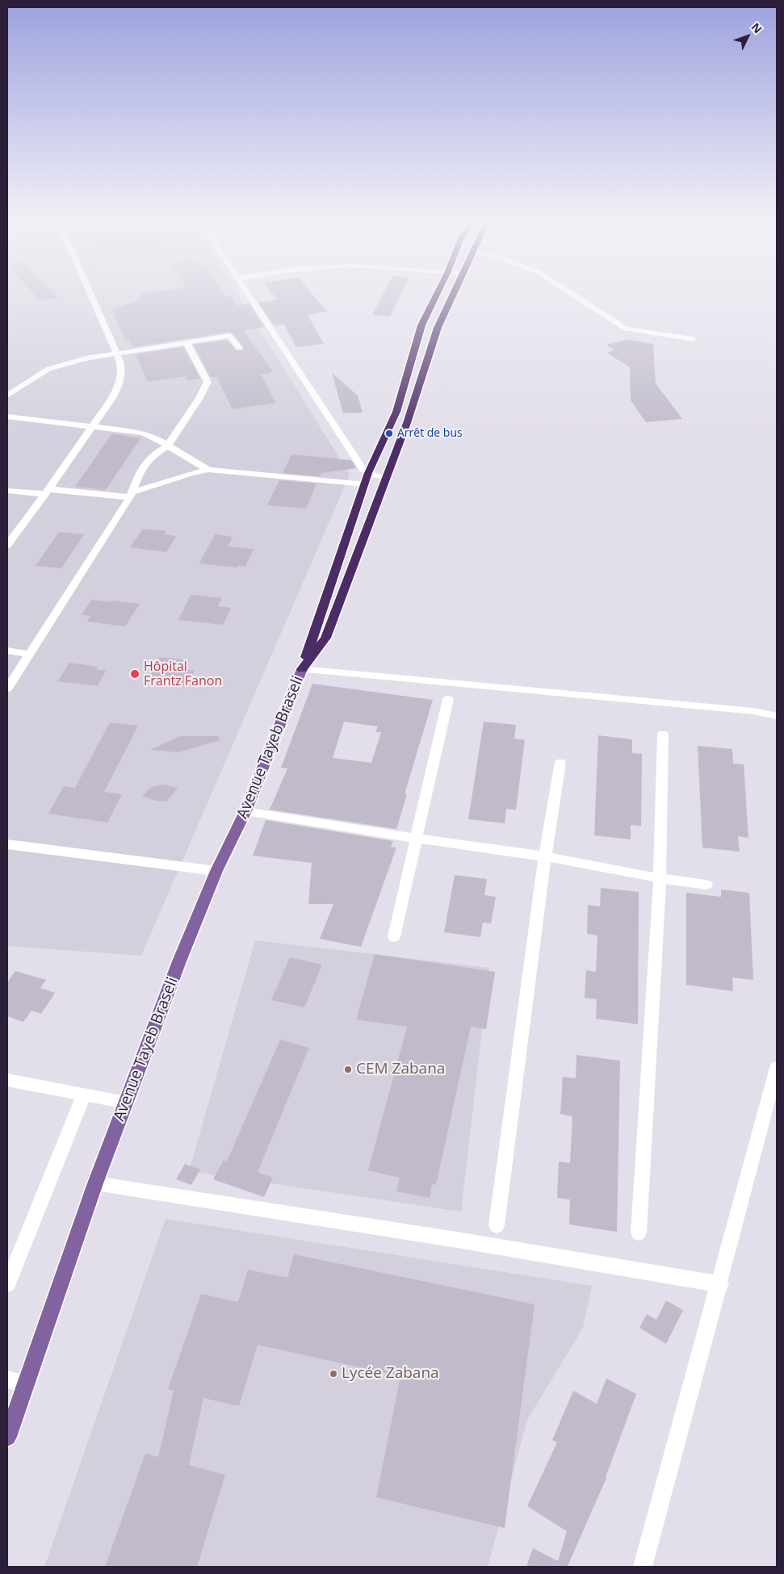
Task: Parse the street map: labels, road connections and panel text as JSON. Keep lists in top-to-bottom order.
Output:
{
  "streets": {
    "main road": ["Avenue Tayeb Braseli"]
  },
  "places": [
    "Arrêt de bus",
    "Hôpital Frantz Fanon",
    "CEM Zabana",
    "Lycée Zabana"
  ],
  "north": "top right"
}
